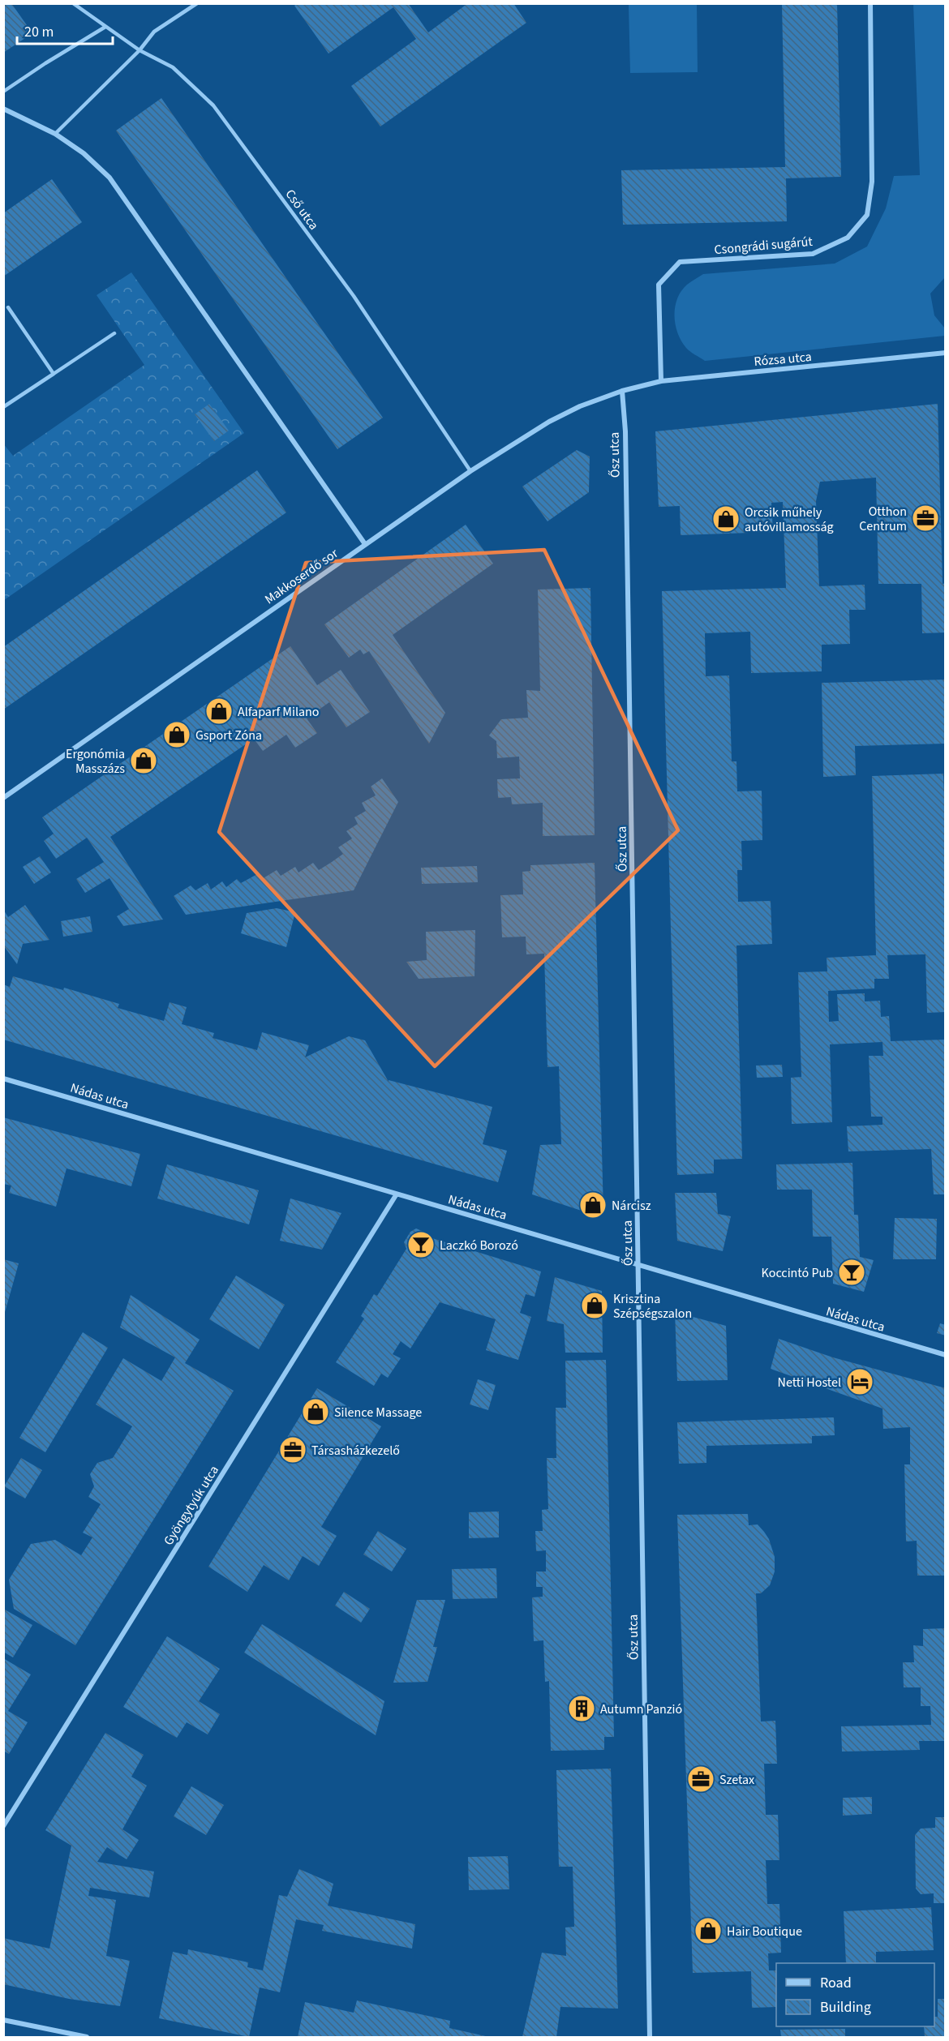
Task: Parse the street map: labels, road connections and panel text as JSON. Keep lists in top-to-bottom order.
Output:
{
  "streets": {
    "street": [
      "Csongrádi sugárút",
      "Rózsa utca",
      "Ősz utca",
      "Makkoserdő sor",
      "Nádas utca",
      "Gyöngytyúk utca"
    ],
    "lane": ["Cső utca"]
  },
  "crossings": [
    ["Cső utca", "Makkoserdő sor"],
    ["Csongrádi sugárút", "Rózsa utca"],
    ["Rózsa utca", "Ősz utca"],
    ["Rózsa utca", "Makkoserdő sor"],
    ["Ősz utca", "Makkoserdő sor"],
    ["Ősz utca", "Nádas utca"],
    ["Nádas utca", "Gyöngytyúk utca"]
  ],
  "places": {
    "office": ["Otthon Centrum", "Társasházkezelő", "Szetax"],
    "shop": [
      "Orcsik műhely autóvillamosság",
      "Alfaparf Milano",
      "Gsport Zóna",
      "Ergonómia Masszázs",
      "Nárcisz",
      "Krisztina Szépségszalon",
      "Silence Massage",
      "Hair Boutique"
    ],
    "bar": ["Laczkó Borozó", "Koccintó Pub"],
    "hotel": ["Netti Hostel"],
    "building": ["Autumn Panzió"]
  },
  "legend": ["Road", "Building"],
  "scale_bar": "20 m"
}
